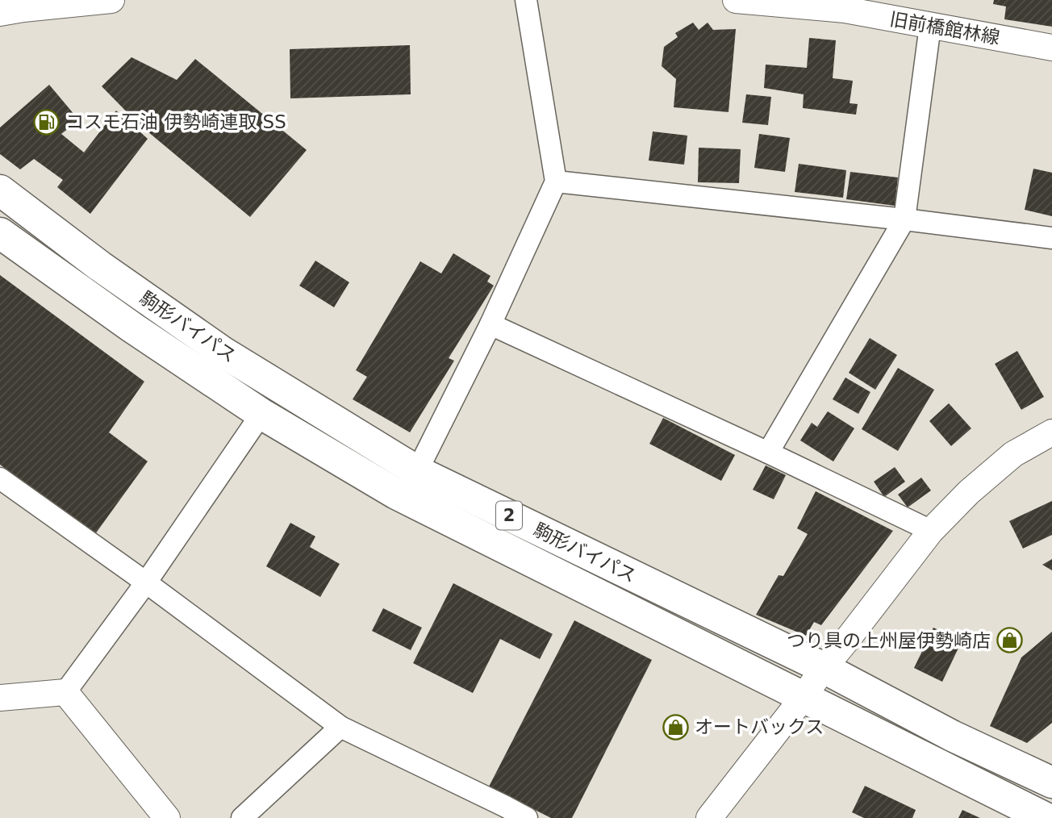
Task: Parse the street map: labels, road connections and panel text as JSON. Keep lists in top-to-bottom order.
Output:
{
  "streets": {
    "main road": ["駒形バイパス", "2"],
    "street": ["旧前橋館林線"]
  },
  "places": {
    "fuel station": ["コスモ石油 伊勢崎連取 SS"],
    "shop": ["つり具の上州屋伊勢崎店", "オートバックス"]
  }
}
